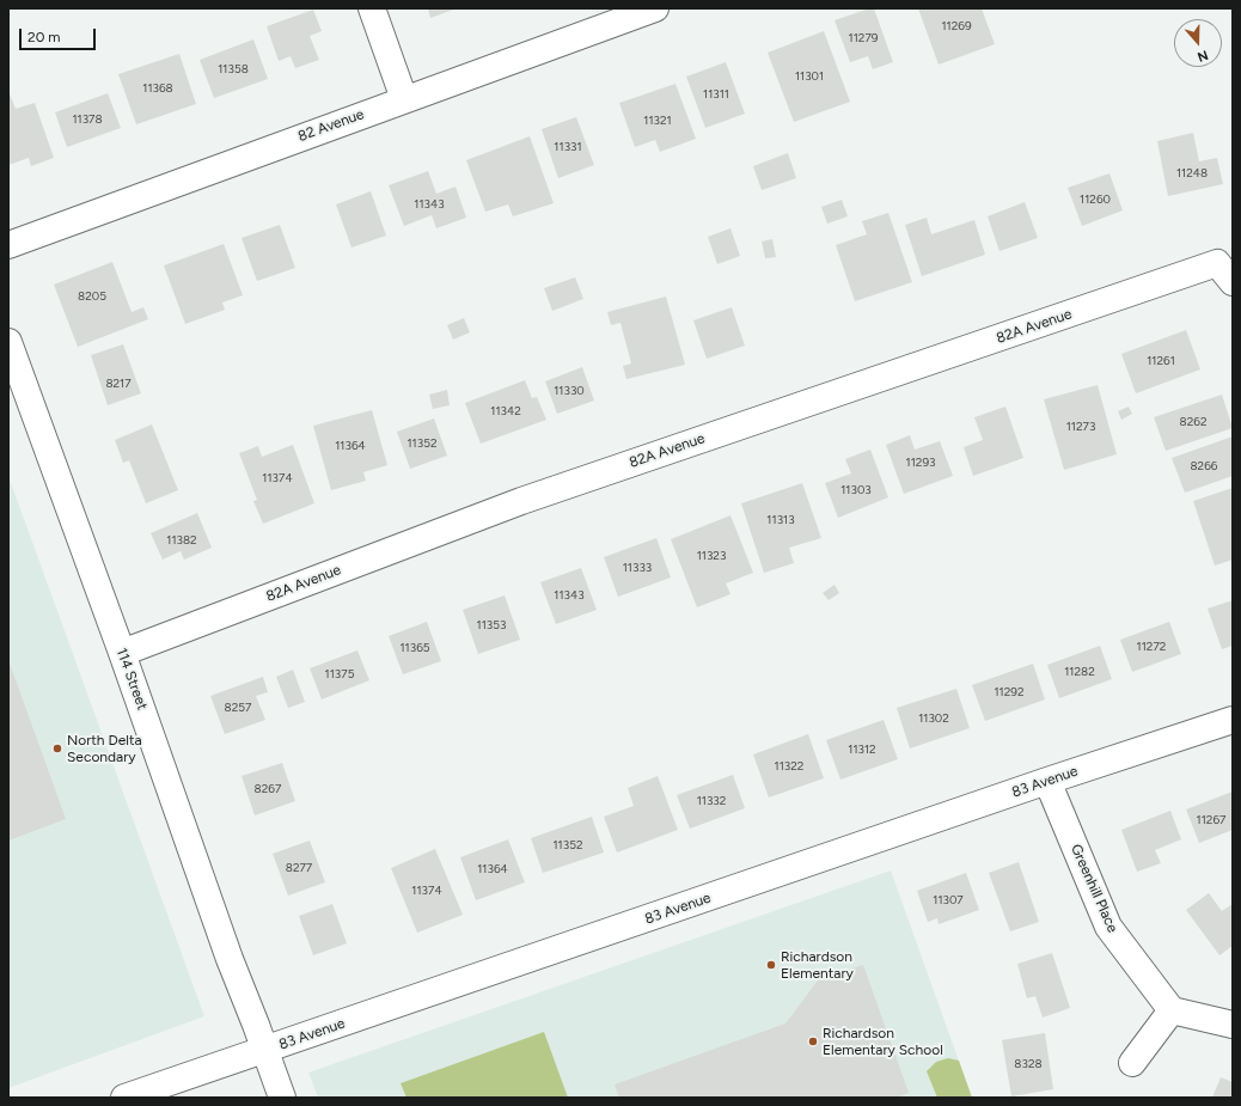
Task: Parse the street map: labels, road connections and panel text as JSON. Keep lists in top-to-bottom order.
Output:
{
  "streets": {
    "street": [
      "82 Avenue",
      "82A Avenue",
      "114 Street",
      "83 Avenue",
      "Greenhill Place"
    ]
  },
  "crossings": [
    ["82A Avenue", "114 Street"],
    ["114 Street", "83 Avenue"],
    ["83 Avenue", "Greenhill Place"]
  ],
  "places": ["North Delta Secondary", "Richardson Elementary", "Richardson Elementary School"],
  "house_numbers": [
    "11269",
    "11279",
    "11358",
    "11301",
    "11368",
    "11311",
    "11378",
    "11321",
    "11331",
    "11248",
    "11260",
    "11343",
    "8205",
    "11261",
    "8217",
    "11330",
    "11342",
    "8262",
    "11273",
    "11352",
    "11364",
    "11293",
    "8266",
    "11374",
    "11303",
    "11313",
    "11382",
    "11323",
    "11333",
    "11343",
    "11353",
    "11272",
    "11365",
    "11282",
    "11375",
    "11292",
    "8257",
    "11302",
    "11312",
    "11322",
    "8267",
    "11332",
    "11267",
    "11352",
    "8277",
    "11364",
    "11374",
    "11307",
    "8328"
  ],
  "scale_bar": "20 m",
  "north": "bottom"
}
